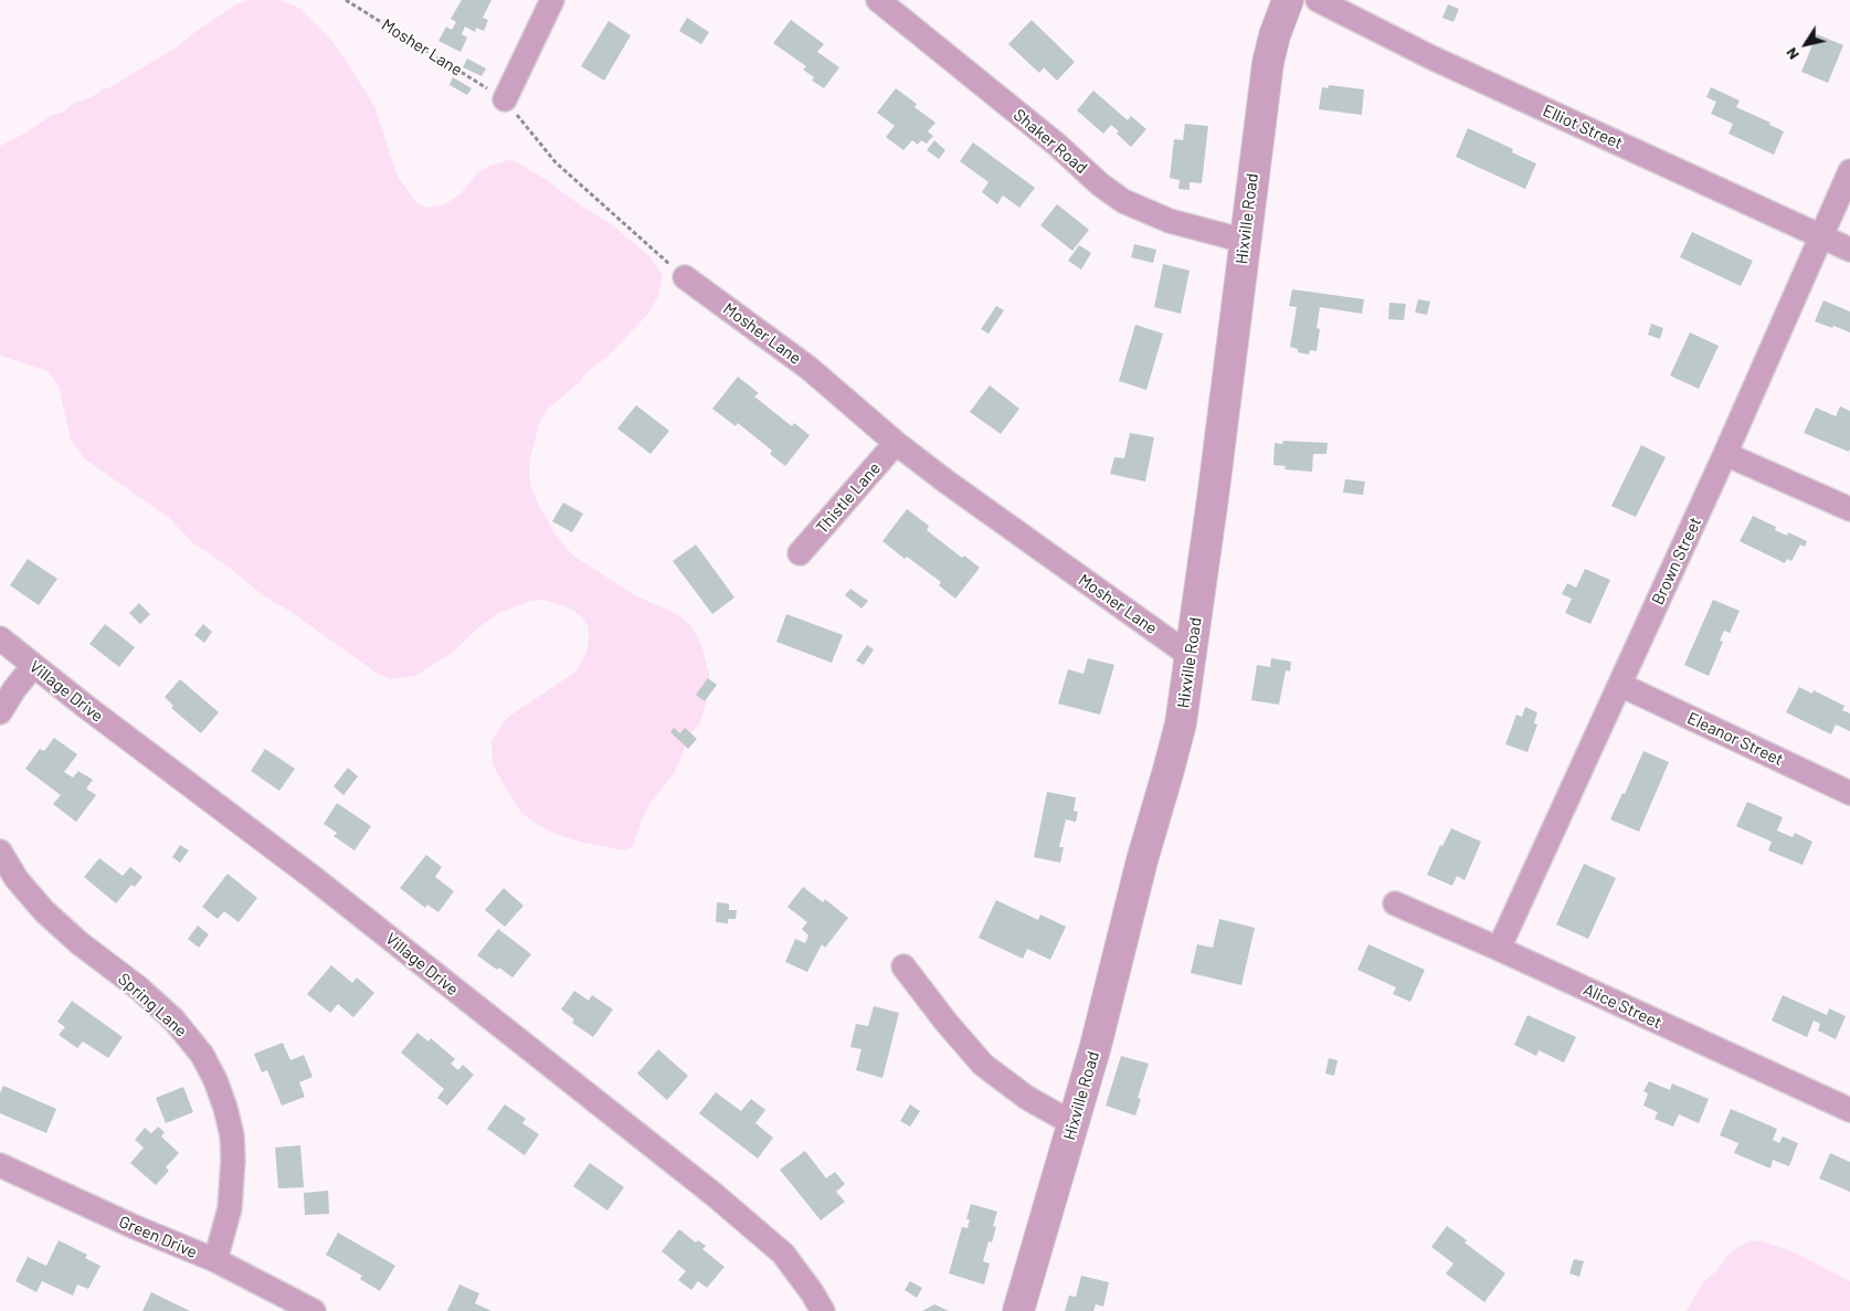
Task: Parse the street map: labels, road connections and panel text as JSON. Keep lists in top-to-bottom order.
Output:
{
  "streets": {
    "street": [
      "Mosher Lane",
      "Elliot Street",
      "Shaker Road",
      "Hixville Road",
      "Thistle Lane",
      "Brown Street",
      "Village Drive",
      "Eleanor Street",
      "Spring Lane",
      "Alice Street",
      "Green Drive"
    ]
  },
  "crossings": [
    ["Mosher Lane", "Hixville Road"],
    ["Mosher Lane", "Thistle Lane"],
    ["Elliot Street", "Brown Street"],
    ["Shaker Road", "Hixville Road"],
    ["Brown Street", "Eleanor Street"],
    ["Brown Street", "Alice Street"],
    ["Spring Lane", "Green Drive"]
  ],
  "north": "bottom left"
}
